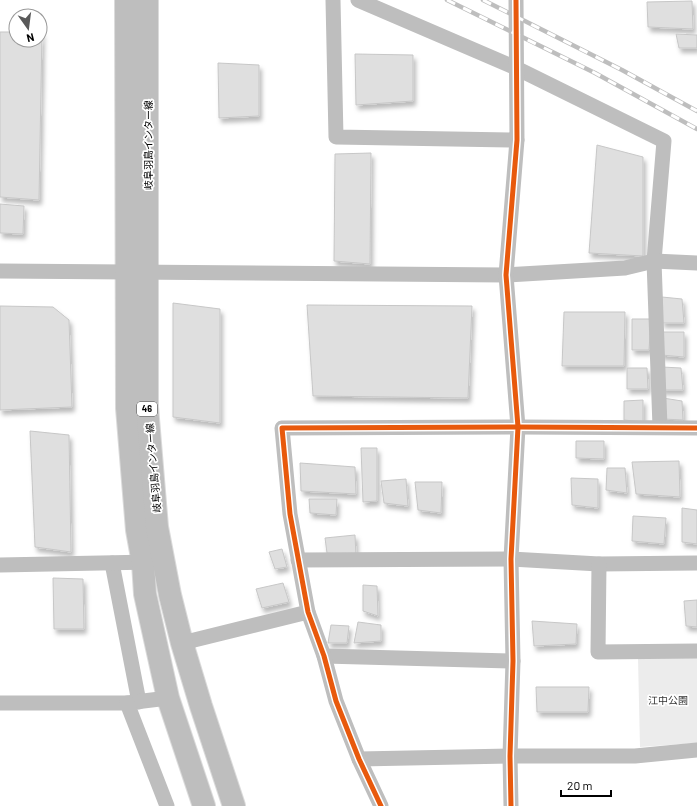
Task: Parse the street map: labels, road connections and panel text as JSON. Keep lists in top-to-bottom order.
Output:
{
  "streets": {
    "main road": ["岐阜羽島インター線", "46"]
  },
  "parks": ["江中公園"],
  "scale_bar": "20 m",
  "north": "bottom"
}
